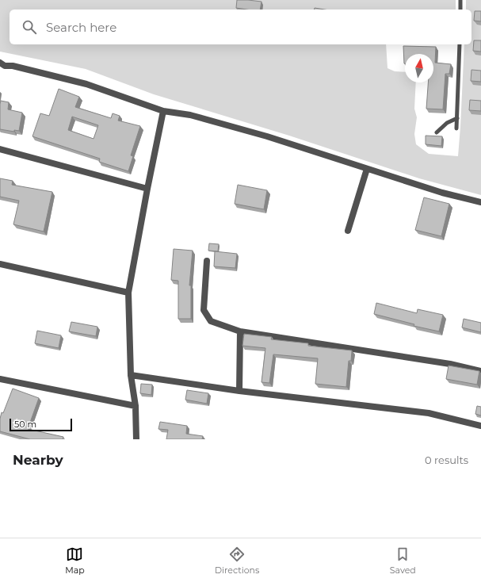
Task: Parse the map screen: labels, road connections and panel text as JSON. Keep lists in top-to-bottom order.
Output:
{
  "scale_bar": "50 m",
  "north": "top",
  "page": {
    "search": "Search here",
    "scale": "50 m",
    "heading": ["Nearby", "0 results"],
    "nav": ["Map", "Directions", "Saved"]
  }
}
